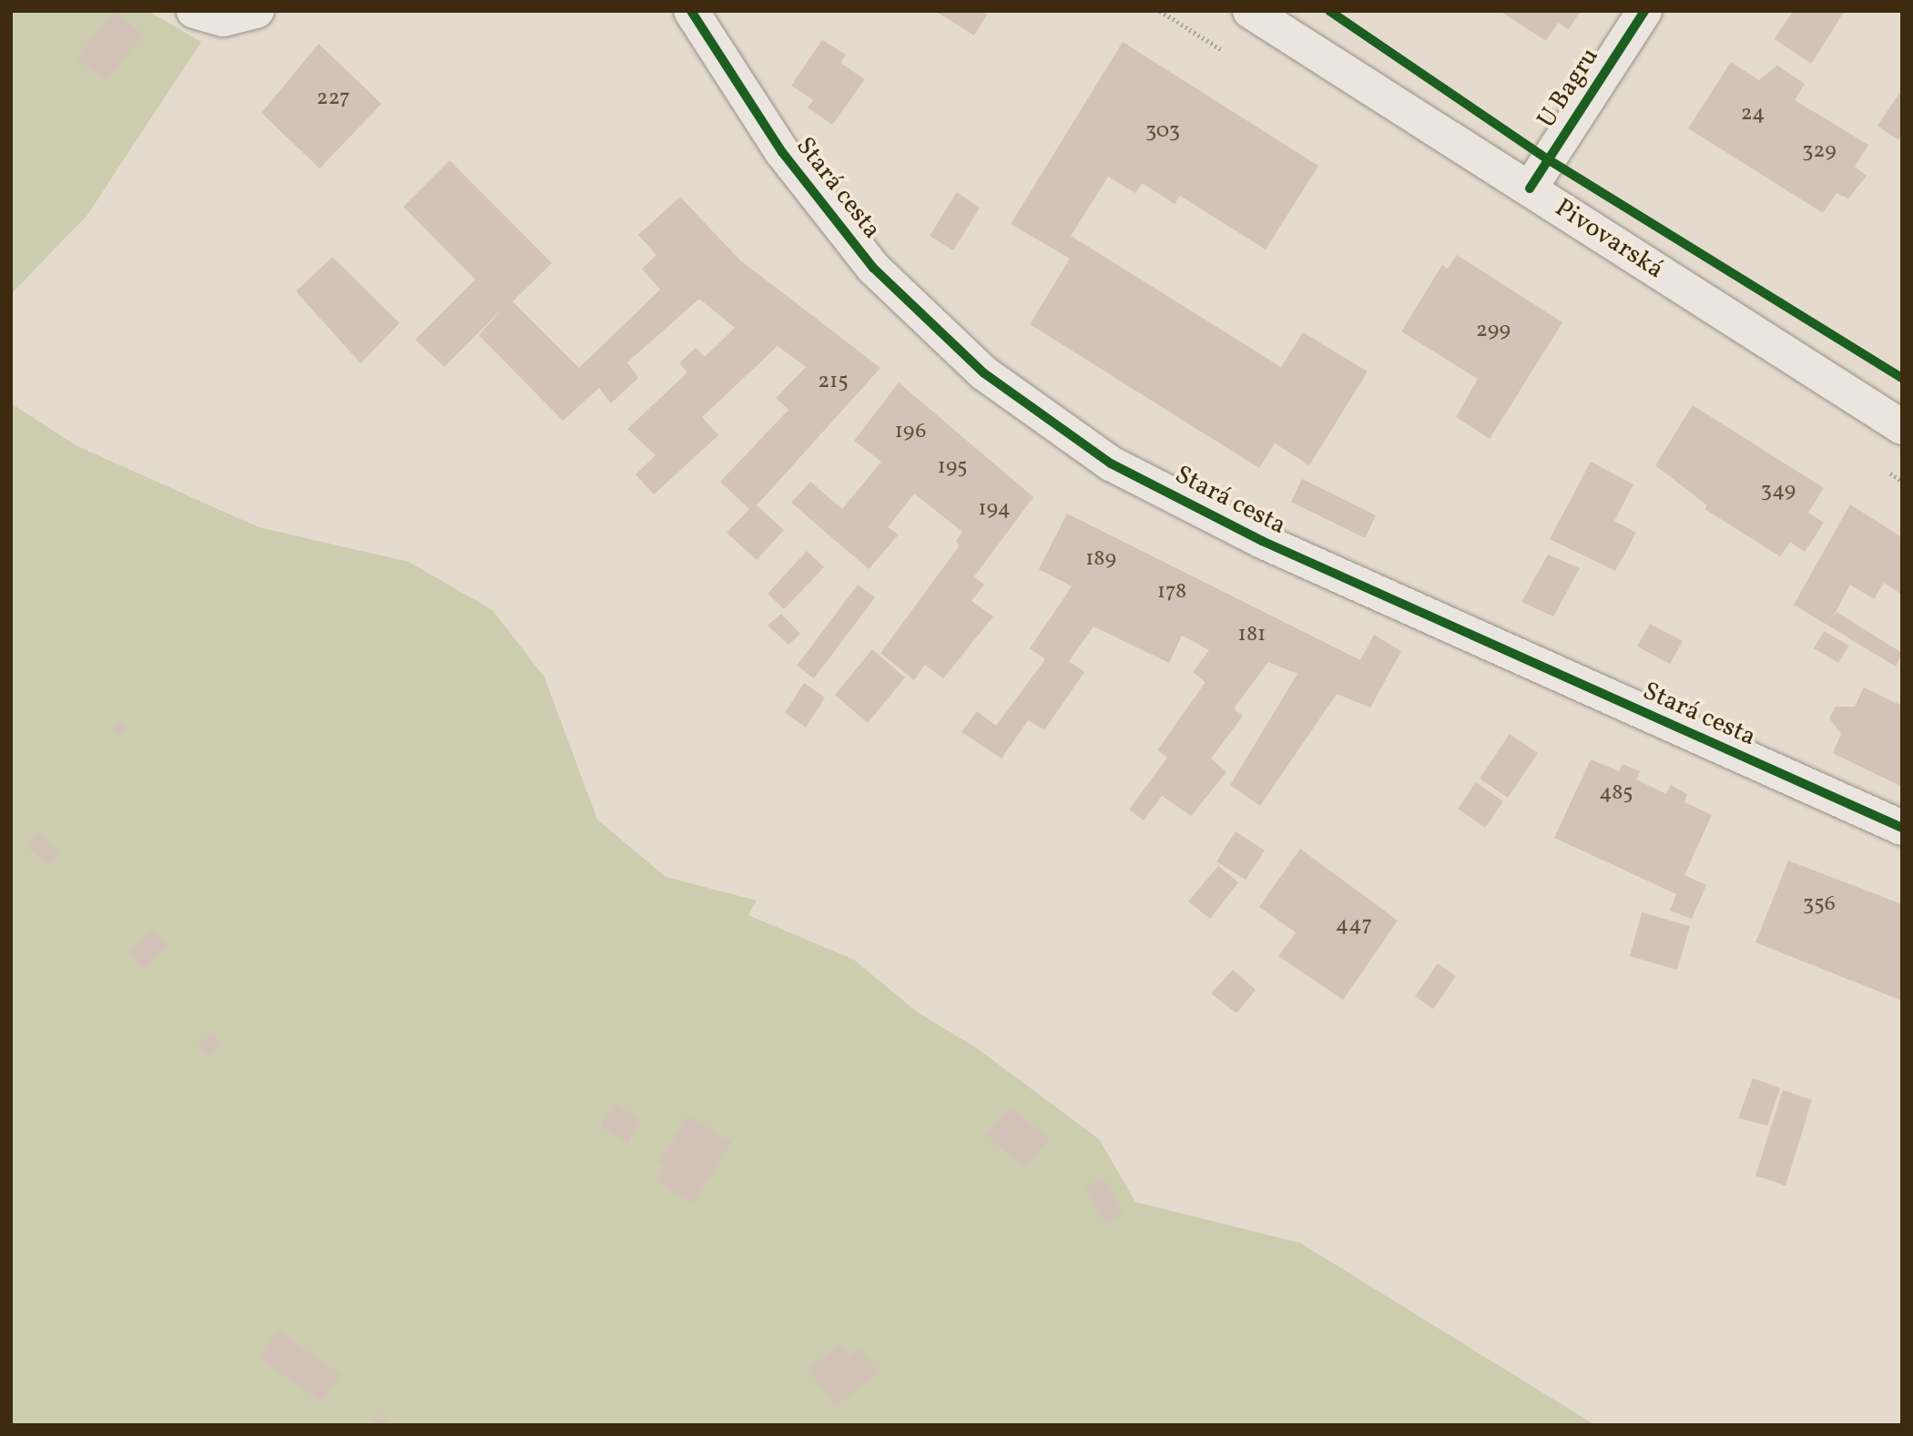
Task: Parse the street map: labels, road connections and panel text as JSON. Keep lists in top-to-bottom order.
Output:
{
  "streets": {
    "street": ["U Bagru", "Stará cesta", "Pivovarská"]
  },
  "crossings": [
    ["U Bagru", "Pivovarská"]
  ],
  "house_numbers": [
    "227",
    "24",
    "303",
    "329",
    "299",
    "215",
    "196",
    "195",
    "349",
    "194",
    "189",
    "178",
    "181",
    "485",
    "356",
    "447"
  ]
}
